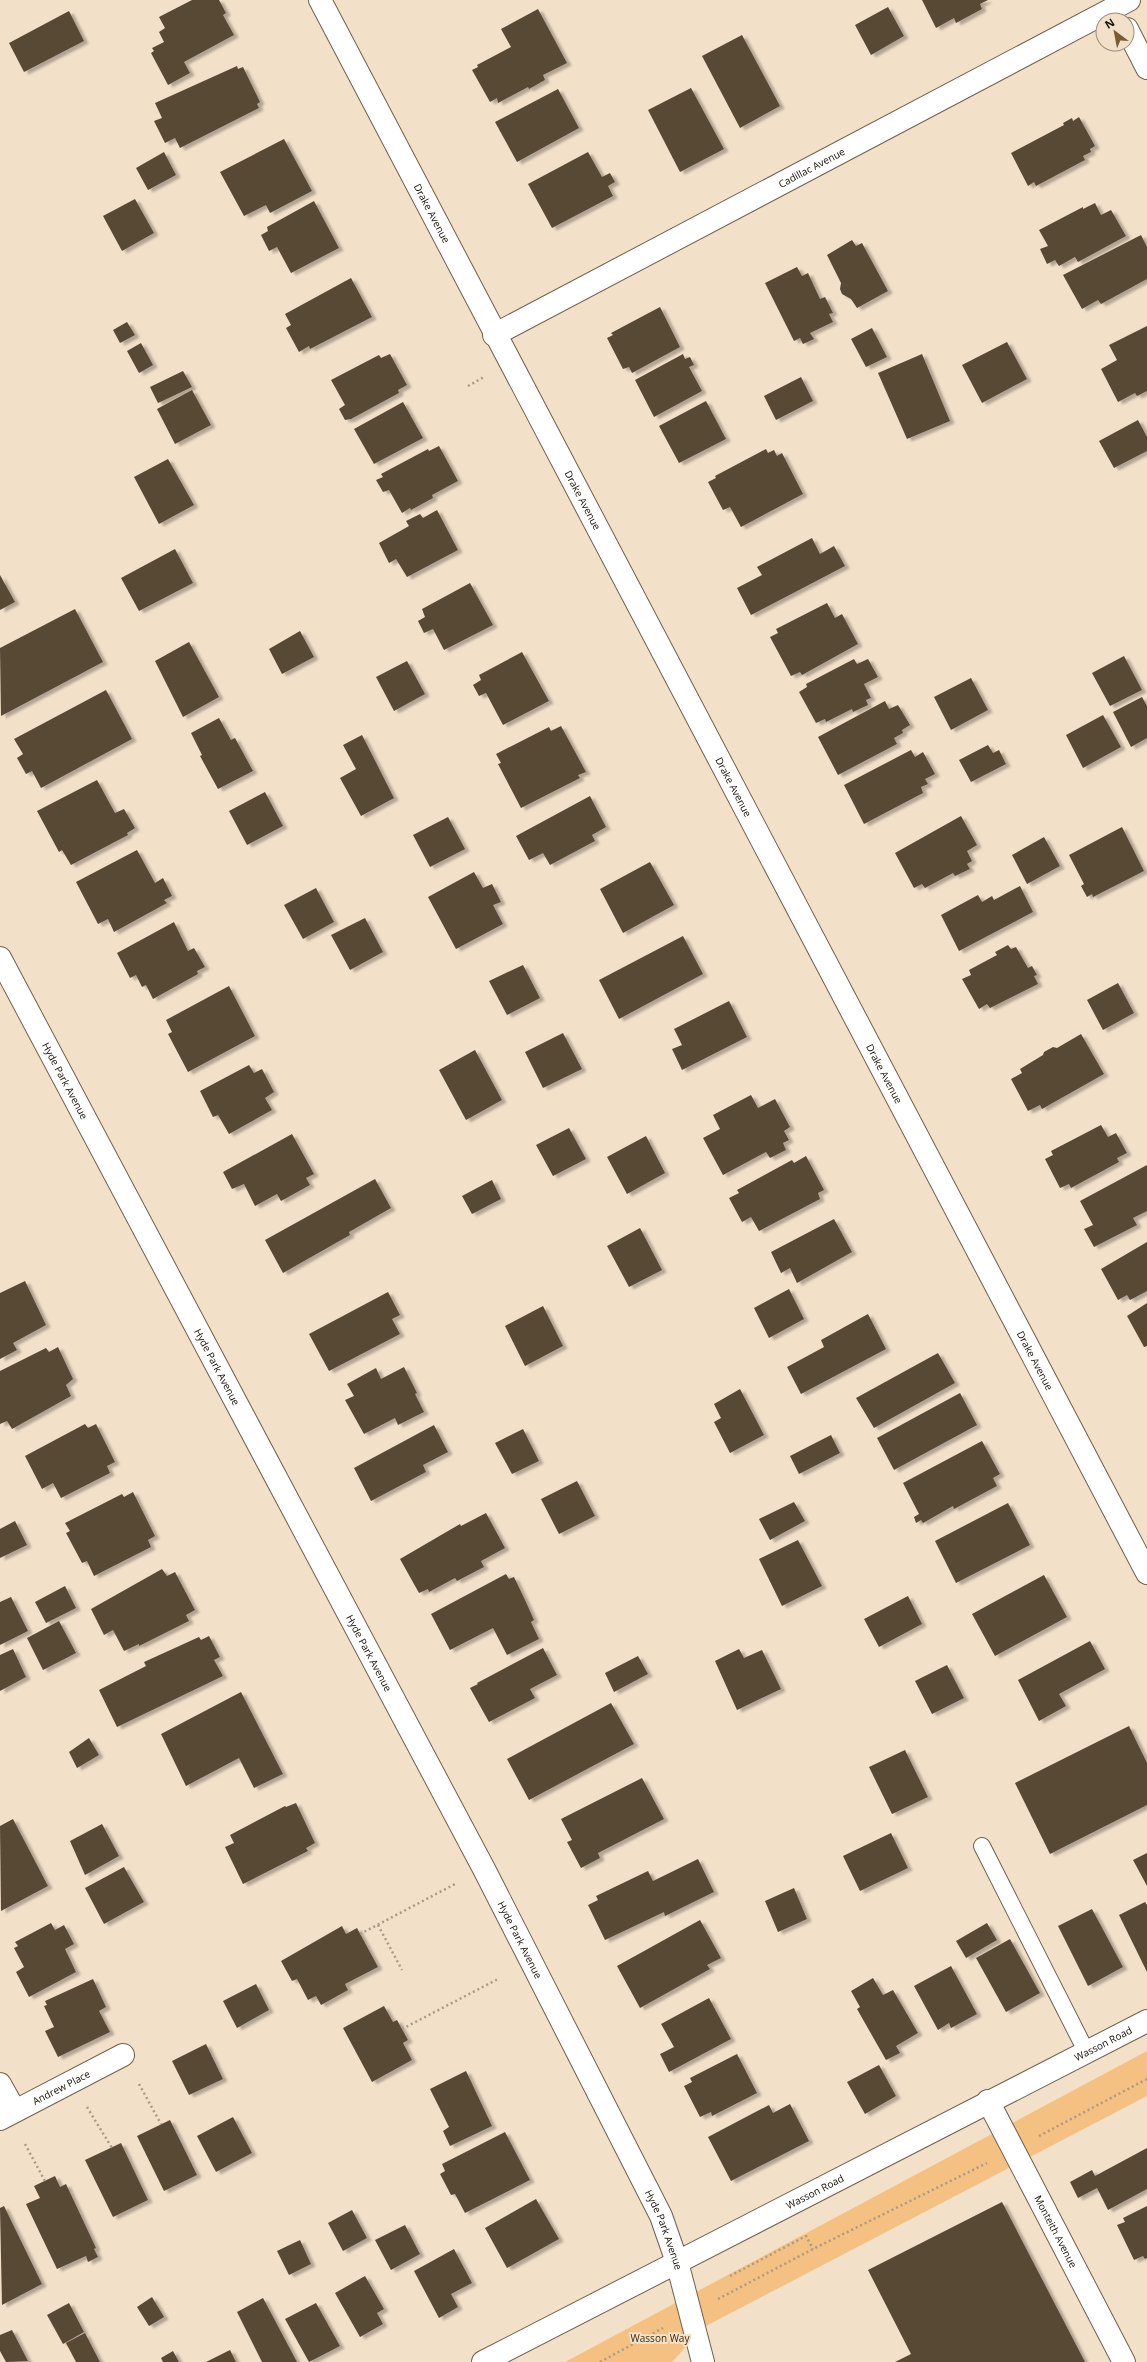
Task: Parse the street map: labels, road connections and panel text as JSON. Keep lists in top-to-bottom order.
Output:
{
  "streets": {
    "street": [
      "Cadillac Avenue",
      "Drake Avenue",
      "Hyde Park Avenue",
      "Wasson Road",
      "Andrew Place",
      "Monteith Avenue"
    ]
  },
  "crossings": [
    ["Cadillac Avenue", "Drake Avenue"],
    ["Hyde Park Avenue", "Wasson Road"],
    ["Wasson Road", "Monteith Avenue"]
  ],
  "parks": ["Wasson Way"],
  "north": "top left"
}
